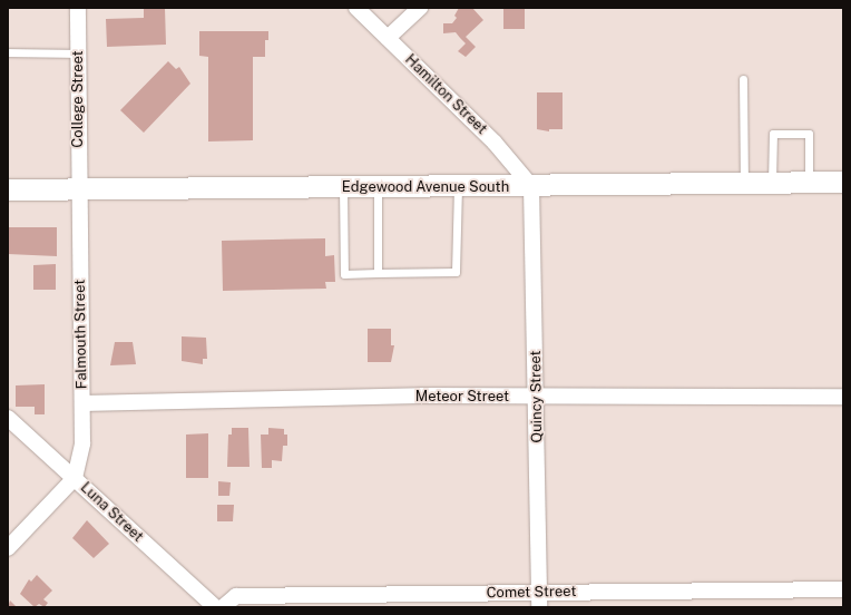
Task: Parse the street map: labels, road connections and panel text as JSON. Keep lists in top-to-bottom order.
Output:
{
  "streets": {
    "main road": ["Edgewood Avenue South"],
    "street": [
      "Hamilton Street",
      "College Street",
      "Falmouth Street",
      "Meteor Street",
      "Quincy Street",
      "Luna Street",
      "Comet Street"
    ]
  },
  "crossings": [
    ["Hamilton Street", "Edgewood Avenue South"],
    ["Hamilton Street", "Quincy Street"],
    ["College Street", "Edgewood Avenue South"],
    ["College Street", "Falmouth Street"],
    ["Edgewood Avenue South", "Falmouth Street"],
    ["Edgewood Avenue South", "Quincy Street"],
    ["Falmouth Street", "Meteor Street"],
    ["Falmouth Street", "Luna Street"],
    ["Meteor Street", "Quincy Street"],
    ["Quincy Street", "Comet Street"]
  ]
}
